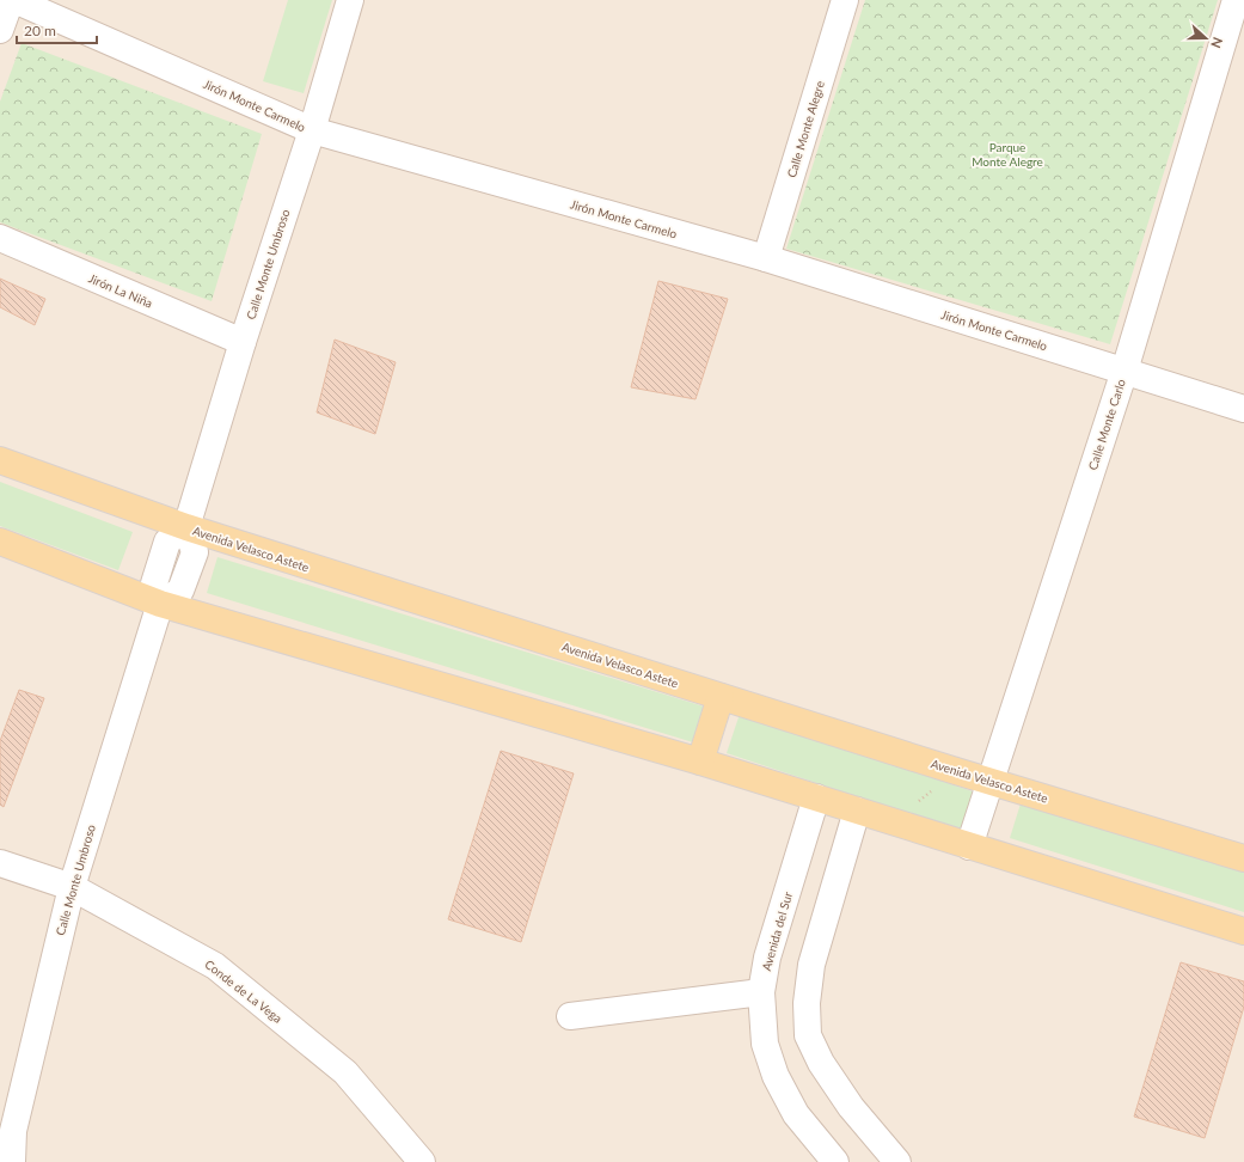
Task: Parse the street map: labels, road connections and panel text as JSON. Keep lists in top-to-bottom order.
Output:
{
  "streets": {
    "main road": ["Avenida Velasco Astete"],
    "street": [
      "Jirón Monte Carmelo",
      "Calle Monte Alegre",
      "Calle Monte Umbroso",
      "Jirón La Niña",
      "Calle Monte Carlo",
      "Avenida del Sur",
      "Conde de La Vega"
    ]
  },
  "crossings": [
    ["Jirón Monte Carmelo", "Calle Monte Alegre"],
    ["Jirón Monte Carmelo", "Calle Monte Umbroso"],
    ["Jirón Monte Carmelo", "Calle Monte Carlo"],
    ["Calle Monte Umbroso", "Jirón La Niña"],
    ["Calle Monte Umbroso", "Avenida Velasco Astete"],
    ["Calle Monte Umbroso", "Conde de La Vega"],
    ["Calle Monte Carlo", "Avenida Velasco Astete"]
  ],
  "parks": ["Parque Monte Alegre"],
  "scale_bar": "20 m",
  "north": "right"
}
